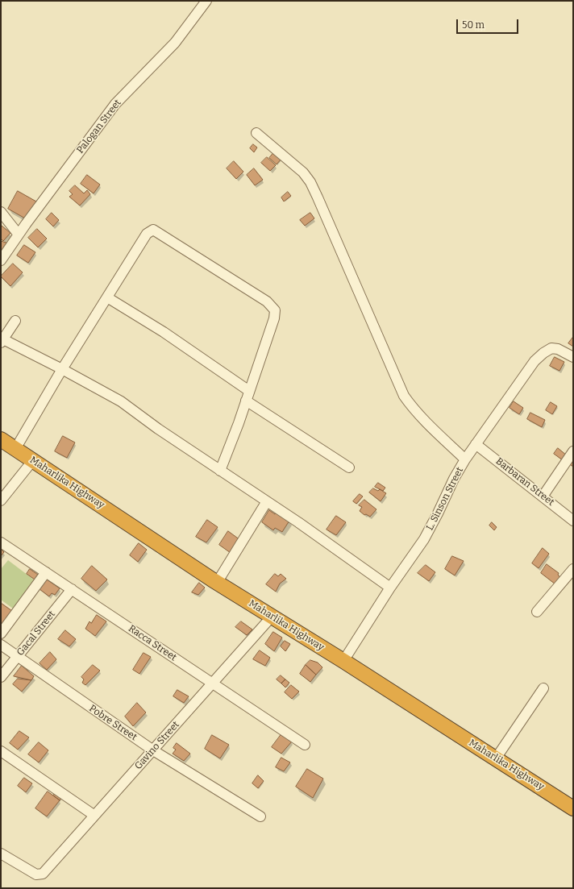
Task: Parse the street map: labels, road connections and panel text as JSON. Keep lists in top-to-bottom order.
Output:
{
  "streets": {
    "highway": ["Maharlika Highway"],
    "street": [
      "Palogan Street",
      "Barbaran Street",
      "L. Sinson Street",
      "Gacal Street",
      "Racca Street",
      "Pobre Street",
      "Gavino Street"
    ]
  },
  "crossings": [
    ["Barbaran Street", "L. Sinson Street"],
    ["Maharlika Highway", "L. Sinson Street"],
    ["Maharlika Highway", "Gavino Street"],
    ["Gacal Street", "Racca Street"],
    ["Gacal Street", "Pobre Street"],
    ["Racca Street", "Gavino Street"],
    ["Pobre Street", "Gavino Street"]
  ],
  "scale_bar": "50 m"
}
